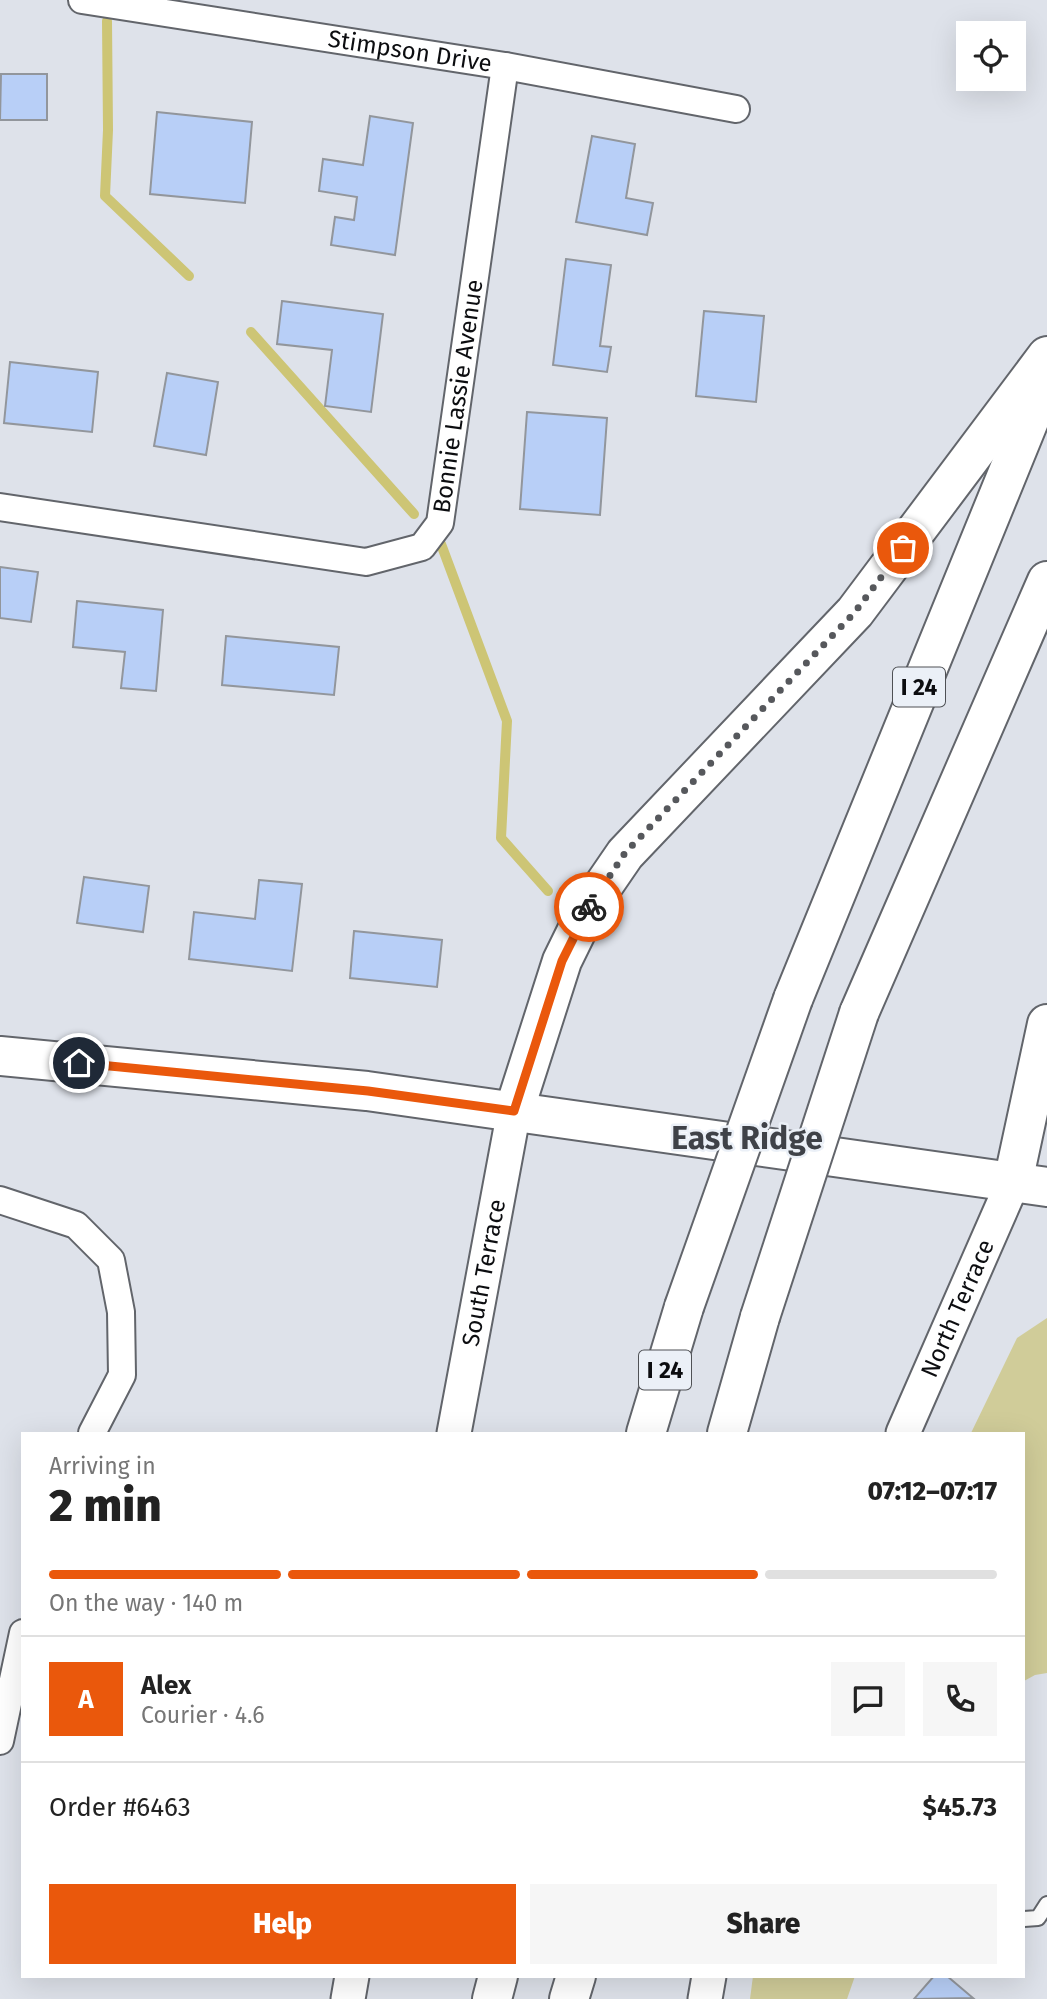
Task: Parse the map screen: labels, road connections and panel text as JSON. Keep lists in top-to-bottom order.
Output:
{
  "streets": {
    "main road": ["I 24"],
    "street": [
      "Stimpson Drive",
      "Bonnie Lassie Avenue",
      "South Terrace",
      "North Terrace"
    ]
  },
  "crossings": [
    ["Stimpson Drive", "Bonnie Lassie Avenue"]
  ],
  "districts": ["East Ridge"],
  "page": {
    "heading": ["2 min", "Arriving in", "07:12–07:17"],
    "panel": [
      "Alex",
      "Courier · 4.6",
      "Order #6463",
      "$45.73"
    ],
    "bar": "On the way · 140 m",
    "round": "A",
    "buttons": ["Help", "Share"]
  }
}
